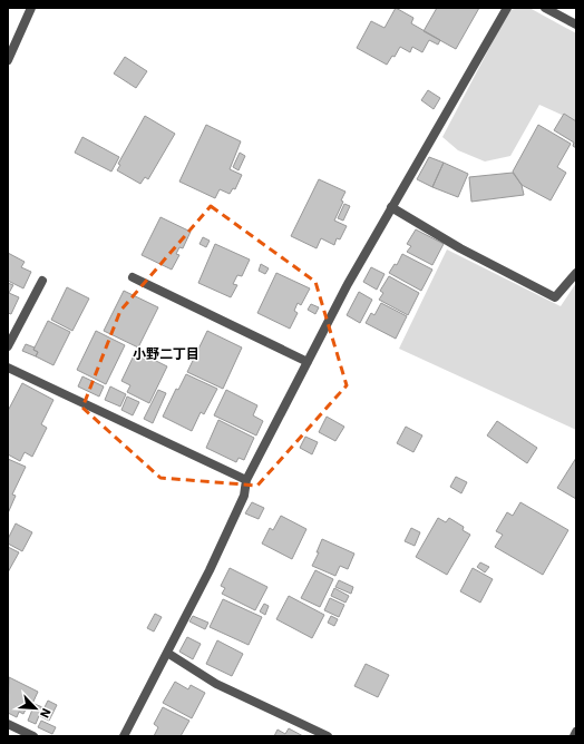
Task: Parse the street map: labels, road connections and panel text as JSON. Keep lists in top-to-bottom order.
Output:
{
  "districts": ["小野二丁目"],
  "north": "bottom right"
}
